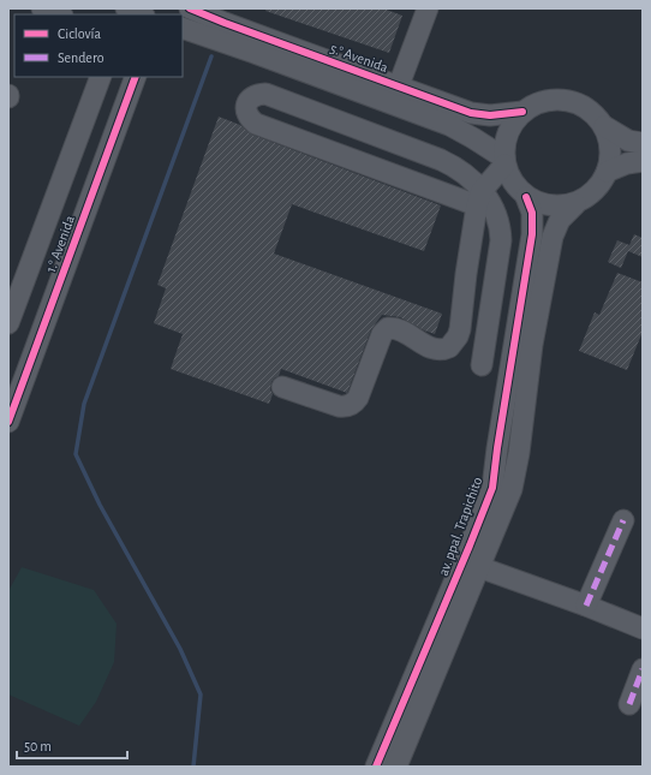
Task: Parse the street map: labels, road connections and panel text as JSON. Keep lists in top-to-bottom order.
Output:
{
  "streets": {
    "street": ["5.° Avenida", "1.° Avenida", "av. ppal. Trapichito"]
  },
  "crossings": [
    ["5.° Avenida", "av. ppal. Trapichito"]
  ],
  "legend": ["Ciclovía", "Sendero"],
  "scale_bar": "50 m"
}
